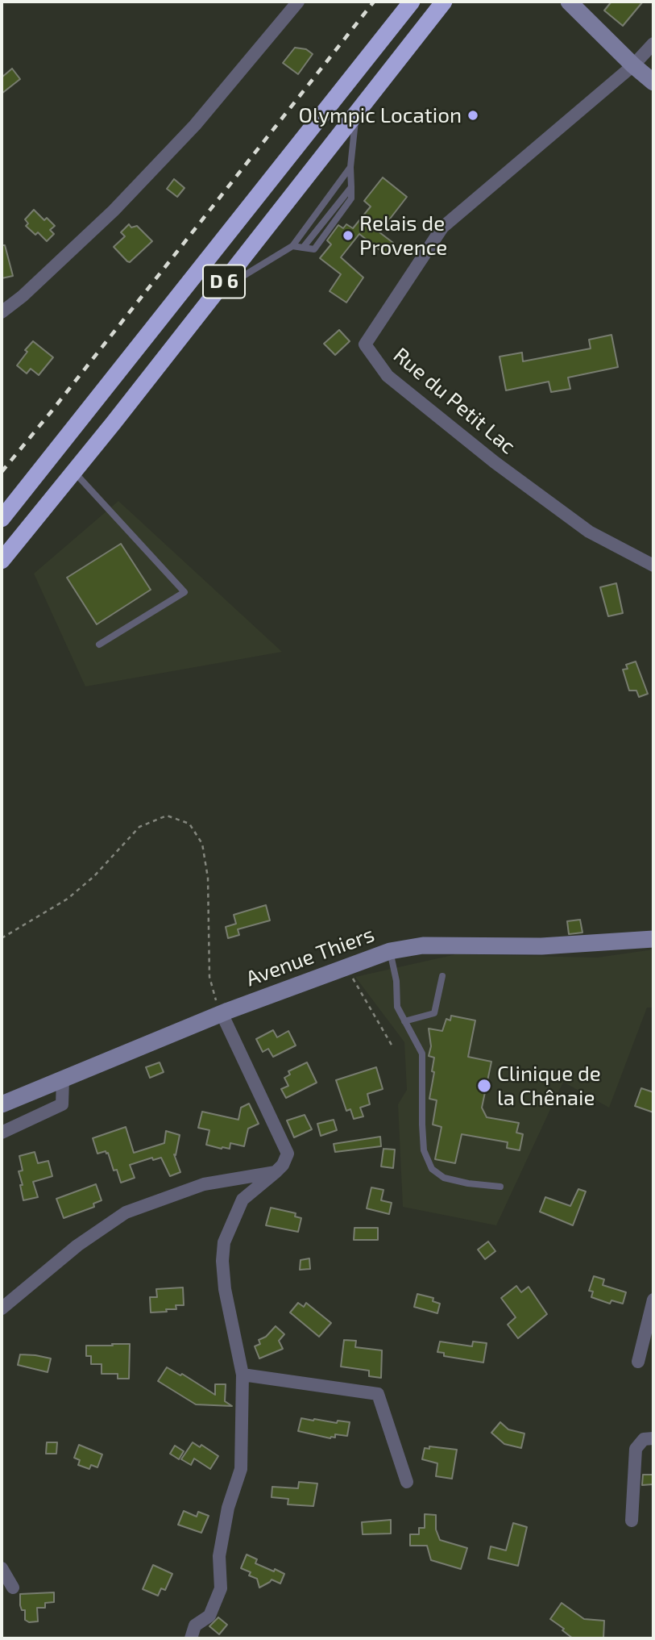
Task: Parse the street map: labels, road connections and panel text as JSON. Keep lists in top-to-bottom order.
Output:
{
  "streets": {
    "highway": ["D 6"],
    "main road": ["Avenue Thiers"],
    "street": ["Rue du Petit Lac"]
  },
  "places": ["Olympic Location", "Relais de Provence", "Clinique de la Chênaie"]
}
